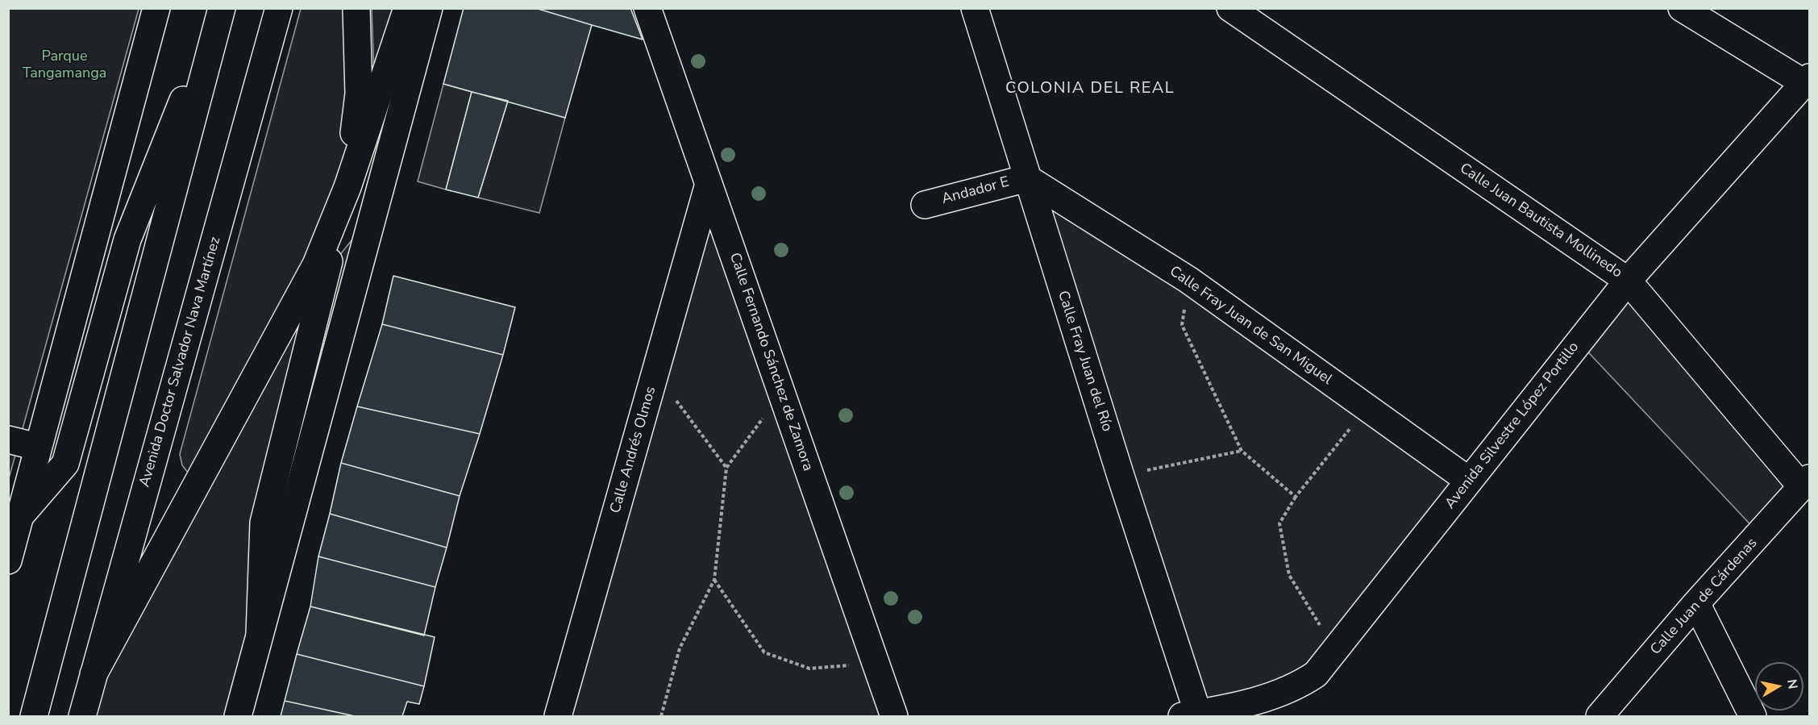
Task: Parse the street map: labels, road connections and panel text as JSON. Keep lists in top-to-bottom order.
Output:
{
  "streets": {
    "main road": [
      "Andador E",
      "Calle Juan Bautista Mollinedo",
      "Calle Fray Juan de San Miguel",
      "Calle Fray Juan del Río",
      "Avenida Doctor Salvador Nava Martínez",
      "Calle Fernando Sánchez de Zamora",
      "Avenida Silvestre López Portillo",
      "Calle Andrés Olmos",
      "Calle Juan de Cárdenas"
    ]
  },
  "crossings": [
    ["Andador E", "Calle Fray Juan de San Miguel"],
    ["Andador E", "Calle Fray Juan del Río"],
    ["Calle Juan Bautista Mollinedo", "Avenida Silvestre López Portillo"],
    ["Calle Juan Bautista Mollinedo", "Calle Juan de Cárdenas"],
    ["Calle Fray Juan de San Miguel", "Calle Fray Juan del Río"],
    ["Calle Fray Juan de San Miguel", "Avenida Silvestre López Portillo"],
    ["Calle Fray Juan del Río", "Avenida Silvestre López Portillo"],
    ["Calle Fernando Sánchez de Zamora", "Calle Andrés Olmos"]
  ],
  "districts": ["COLONIA DEL REAL"],
  "parks": ["Parque Tangamanga"],
  "north": "right"
}
